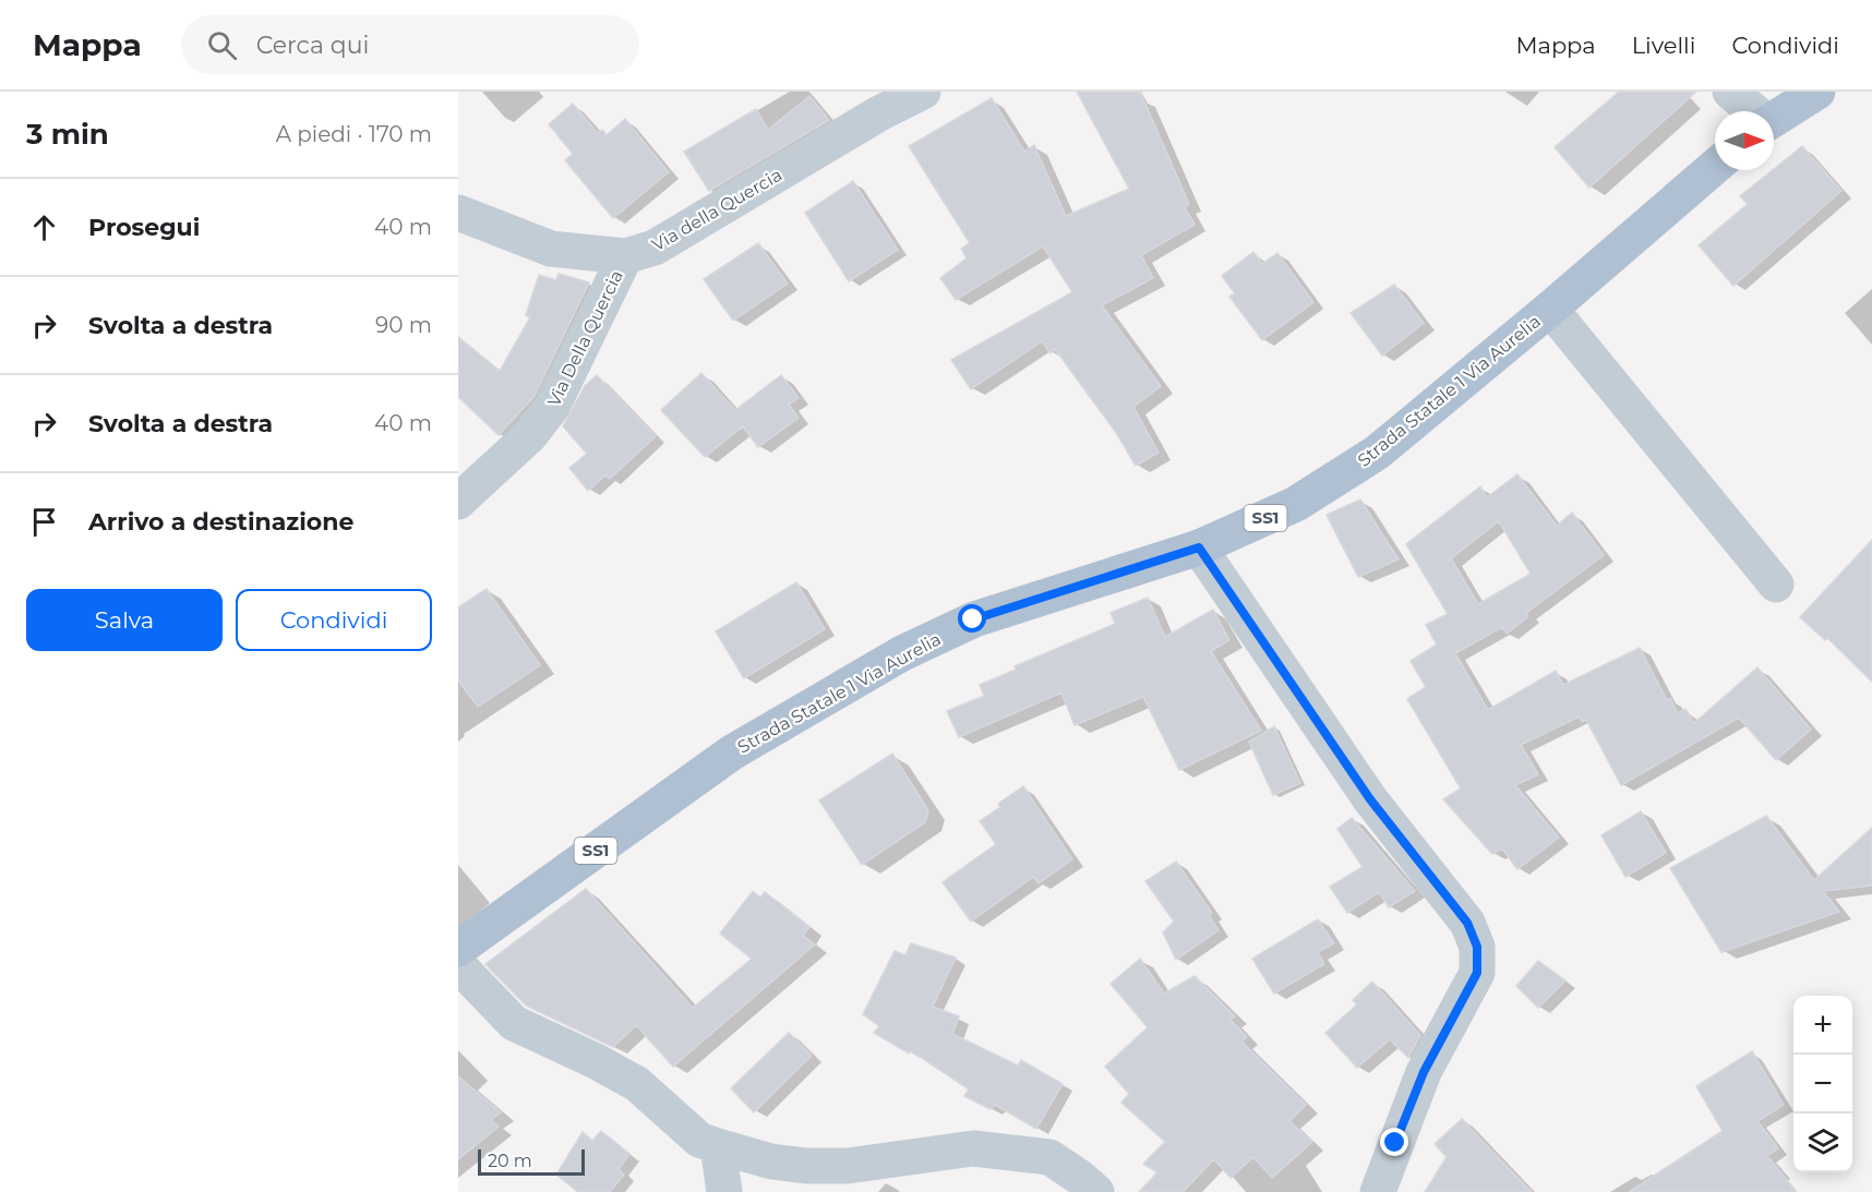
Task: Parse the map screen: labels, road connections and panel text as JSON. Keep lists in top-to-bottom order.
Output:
{
  "streets": {
    "main road": ["Strada Statale 1 Via Aurelia", "SS1"],
    "street": ["Via della Quercia", "Via Della Quercia"]
  },
  "crossings": [
    ["Via della Quercia", "Via Della Quercia"]
  ],
  "scale_bar": "20 m",
  "north": "right",
  "page": {
    "header": "Mappa",
    "search": "Cerca qui",
    "nav": ["Mappa", "Livelli", "Condividi"],
    "heading": ["3 min", "A piedi · 170 m"],
    "list": [
      ["Prosegui", "40 m"],
      ["Svolta a destra", "90 m"],
      ["Svolta a destra", "40 m"],
      "Arrivo a destinazione"
    ],
    "buttons": ["Salva", "Condividi"],
    "map_buttons": ["+", "−"],
    "scale": "20 m"
  }
}
